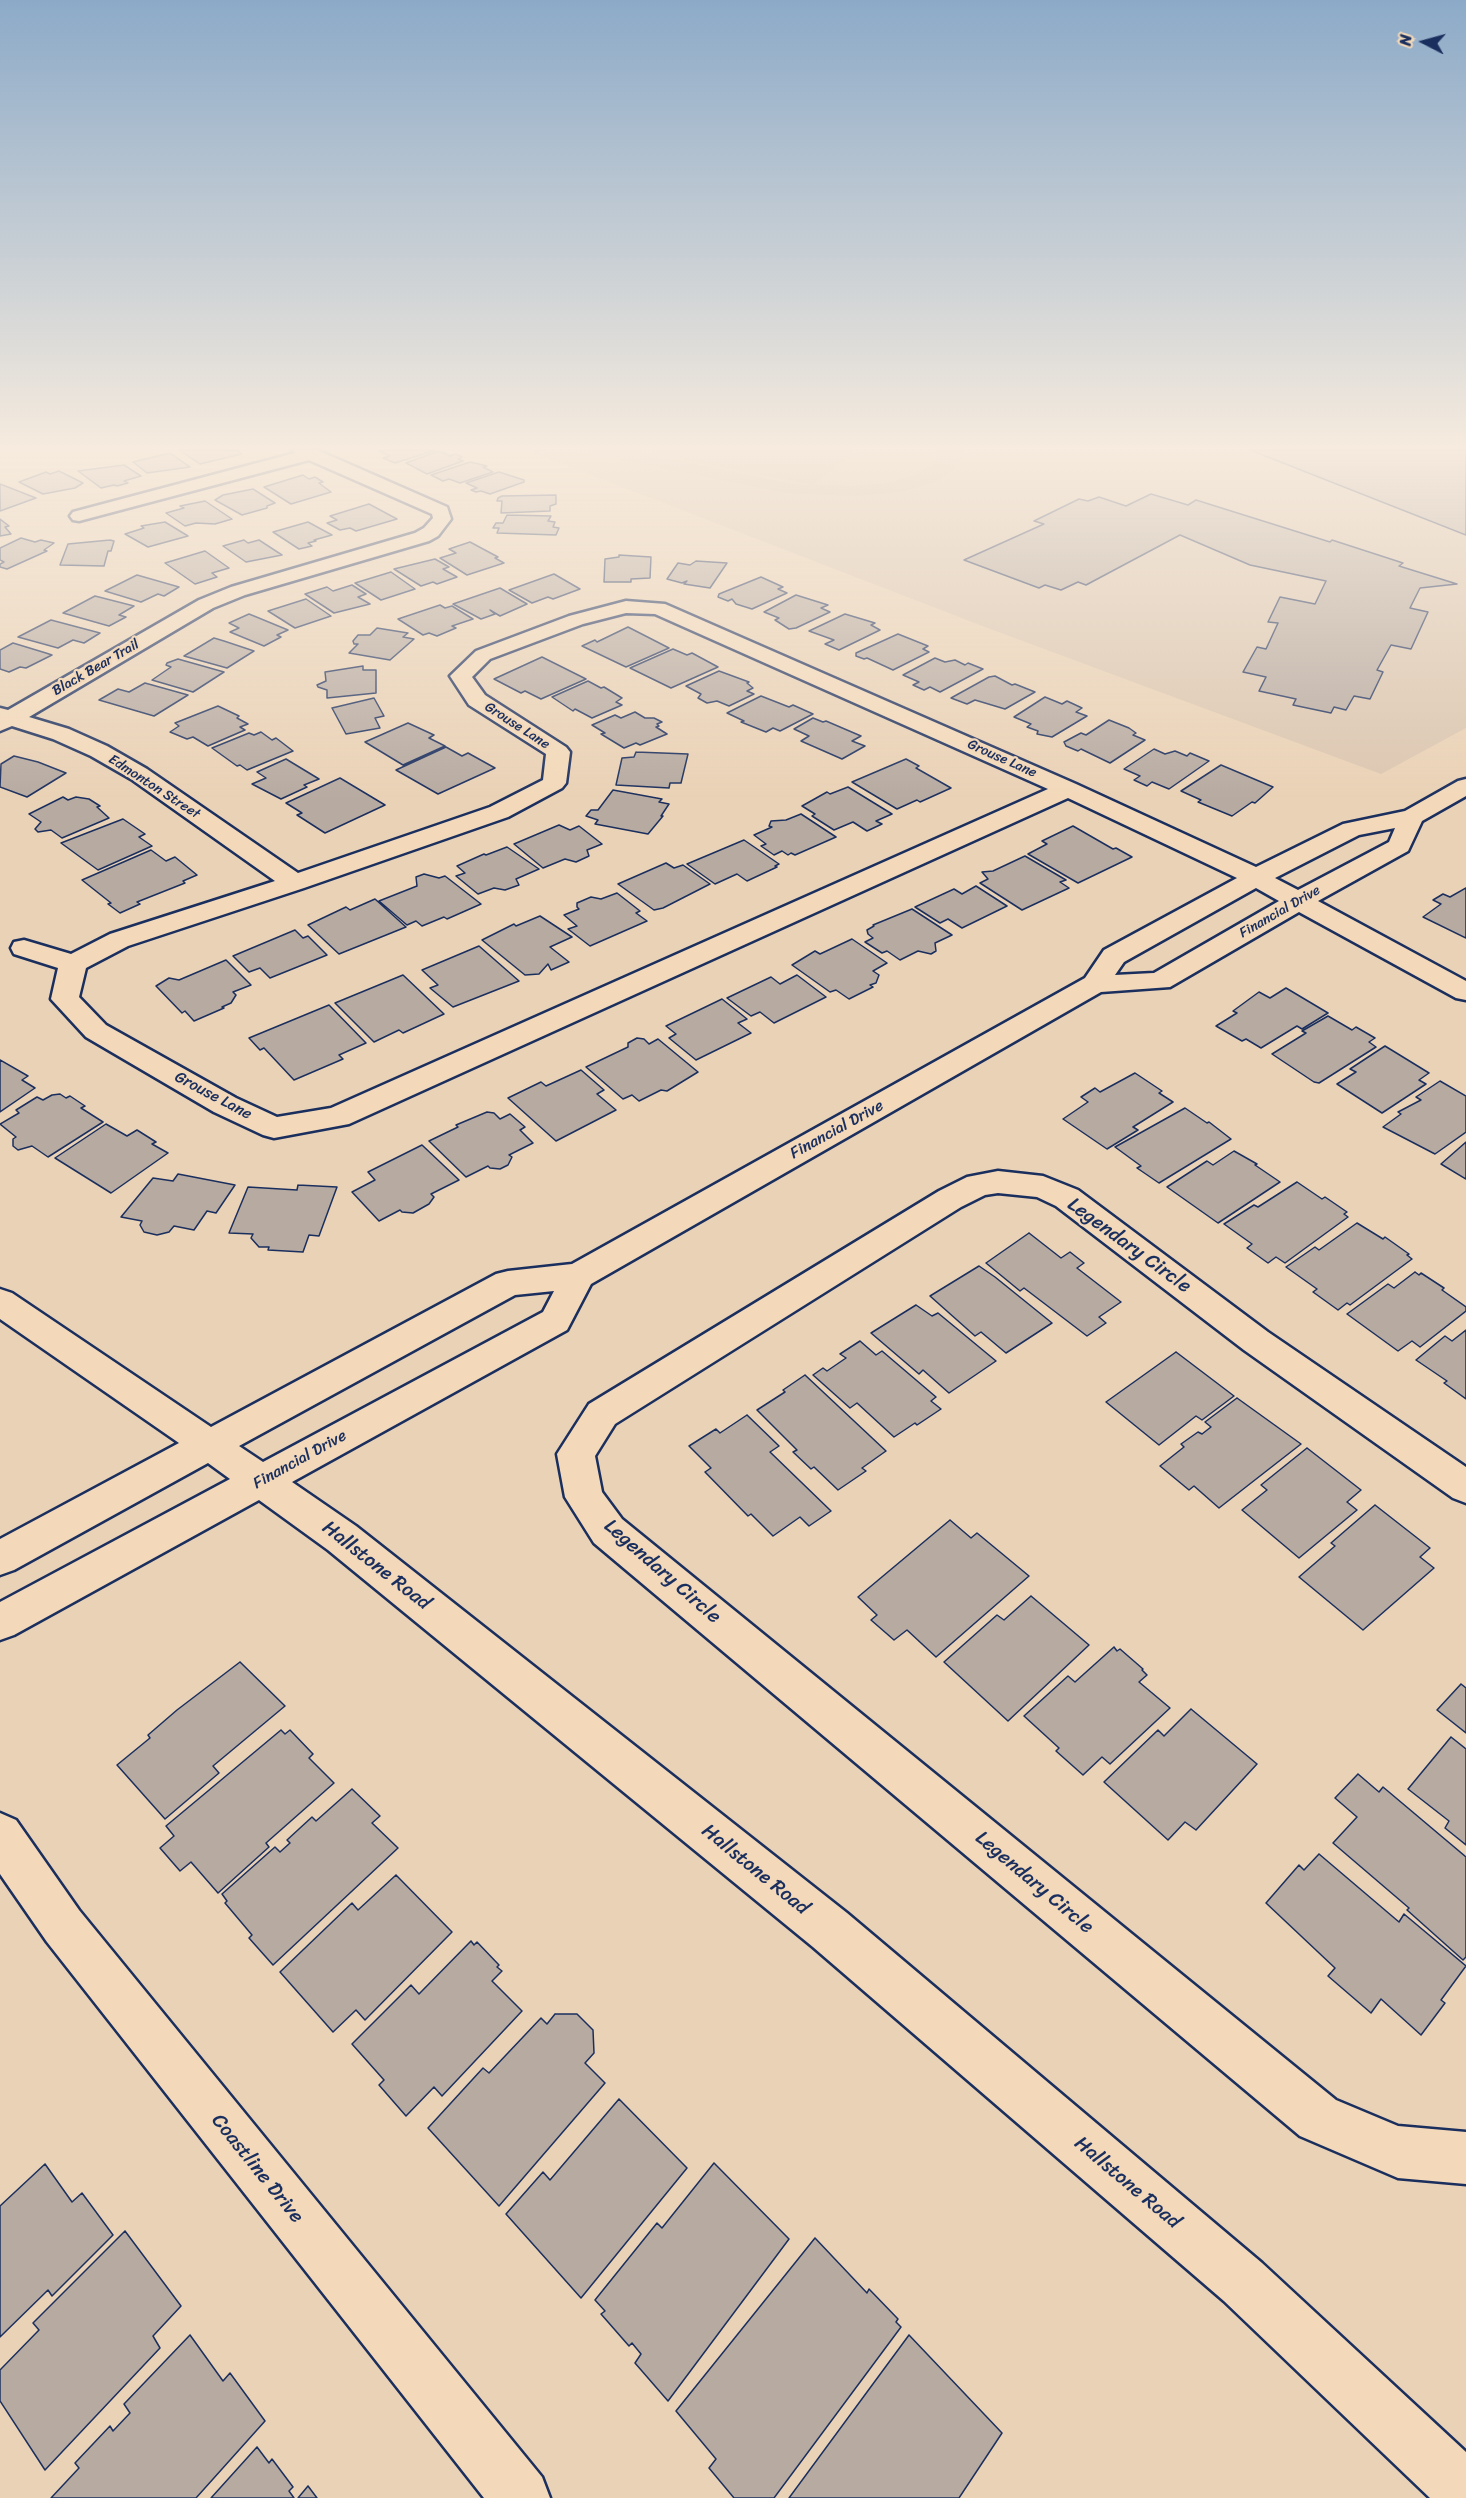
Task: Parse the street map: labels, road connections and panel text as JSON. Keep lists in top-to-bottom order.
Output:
{
  "streets": {
    "street": [
      "Black Bear Trail",
      "Grouse Lane",
      "Edmonton Street",
      "Financial Drive",
      "Legendary Circle",
      "Hallstone Road",
      "Coastline Drive"
    ]
  },
  "crossings": [
    ["Black Bear Trail", "Edmonton Street"],
    ["Grouse Lane", "Edmonton Street"],
    ["Grouse Lane", "Financial Drive"],
    ["Financial Drive", "Hallstone Road"]
  ],
  "north": "left"
}
